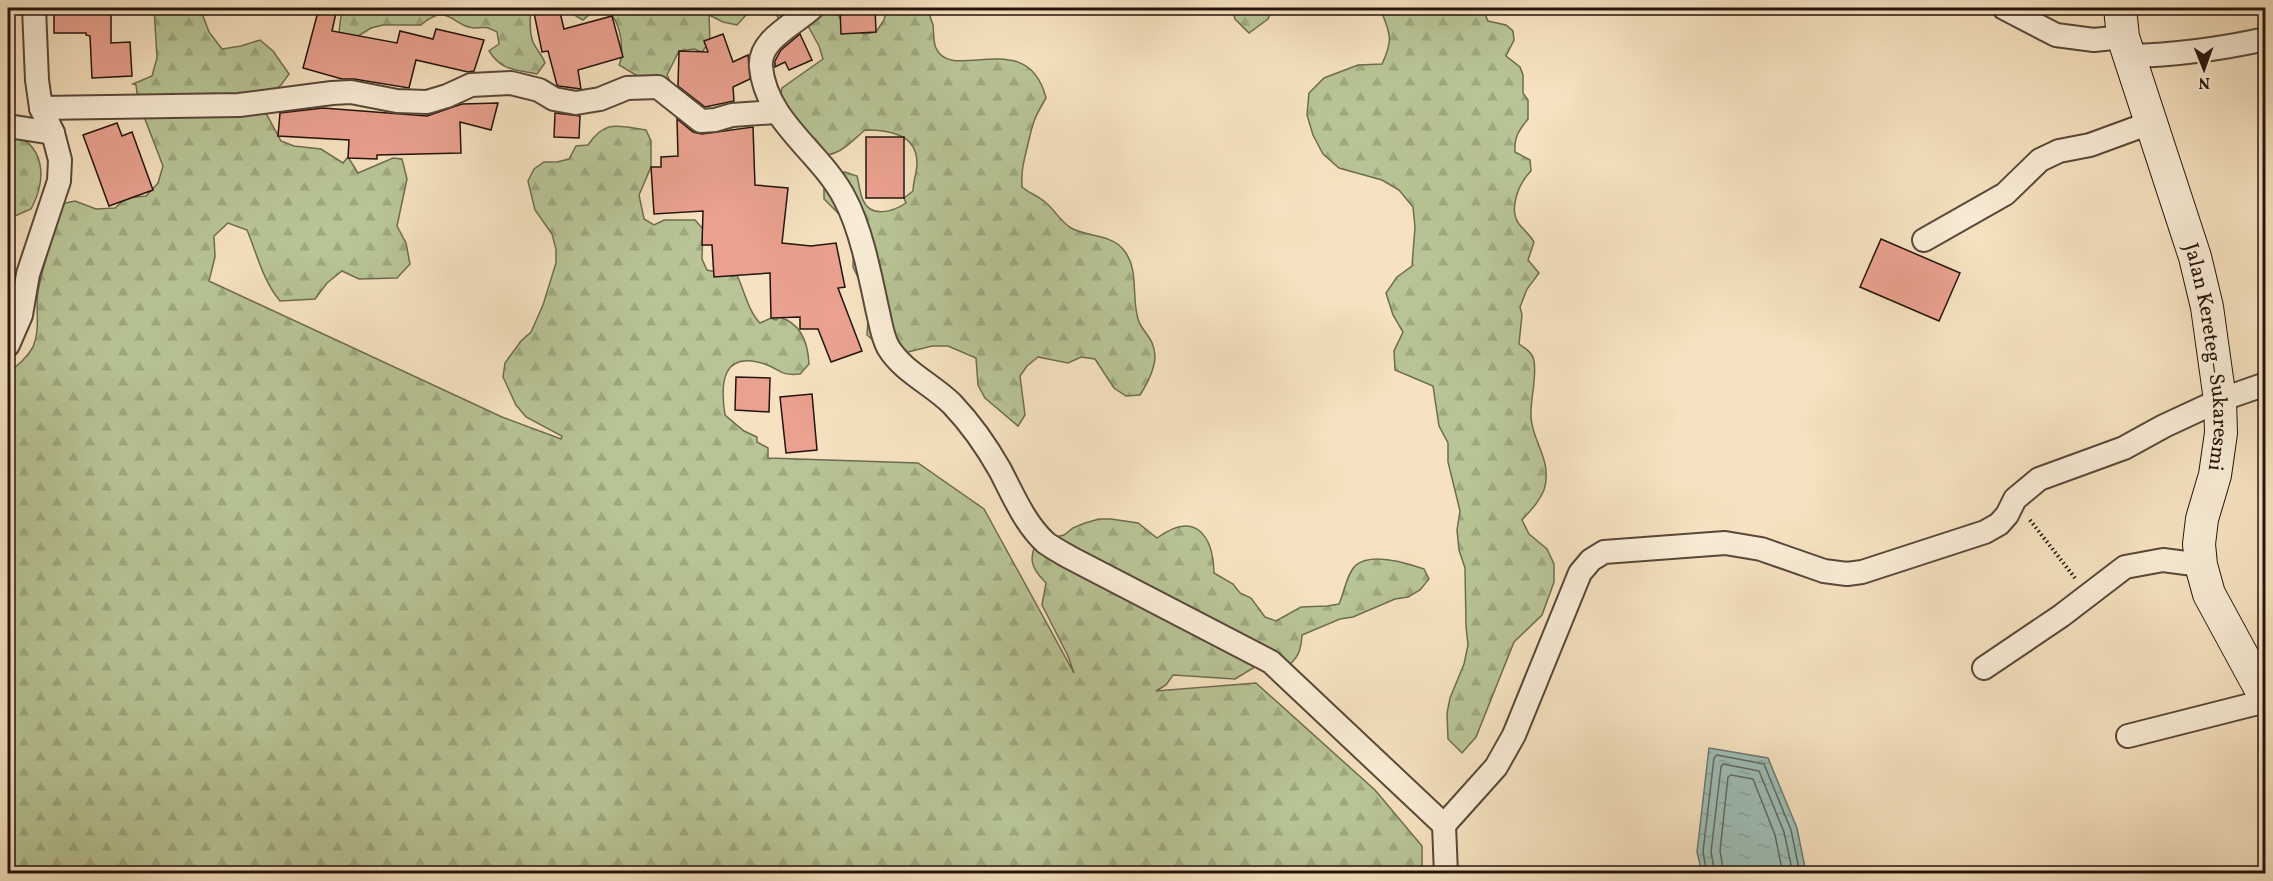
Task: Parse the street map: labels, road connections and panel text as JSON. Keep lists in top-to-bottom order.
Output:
{
  "streets": {
    "street": ["Jalan Kereteg–Sukaresmi"]
  },
  "north": "bottom"
}
